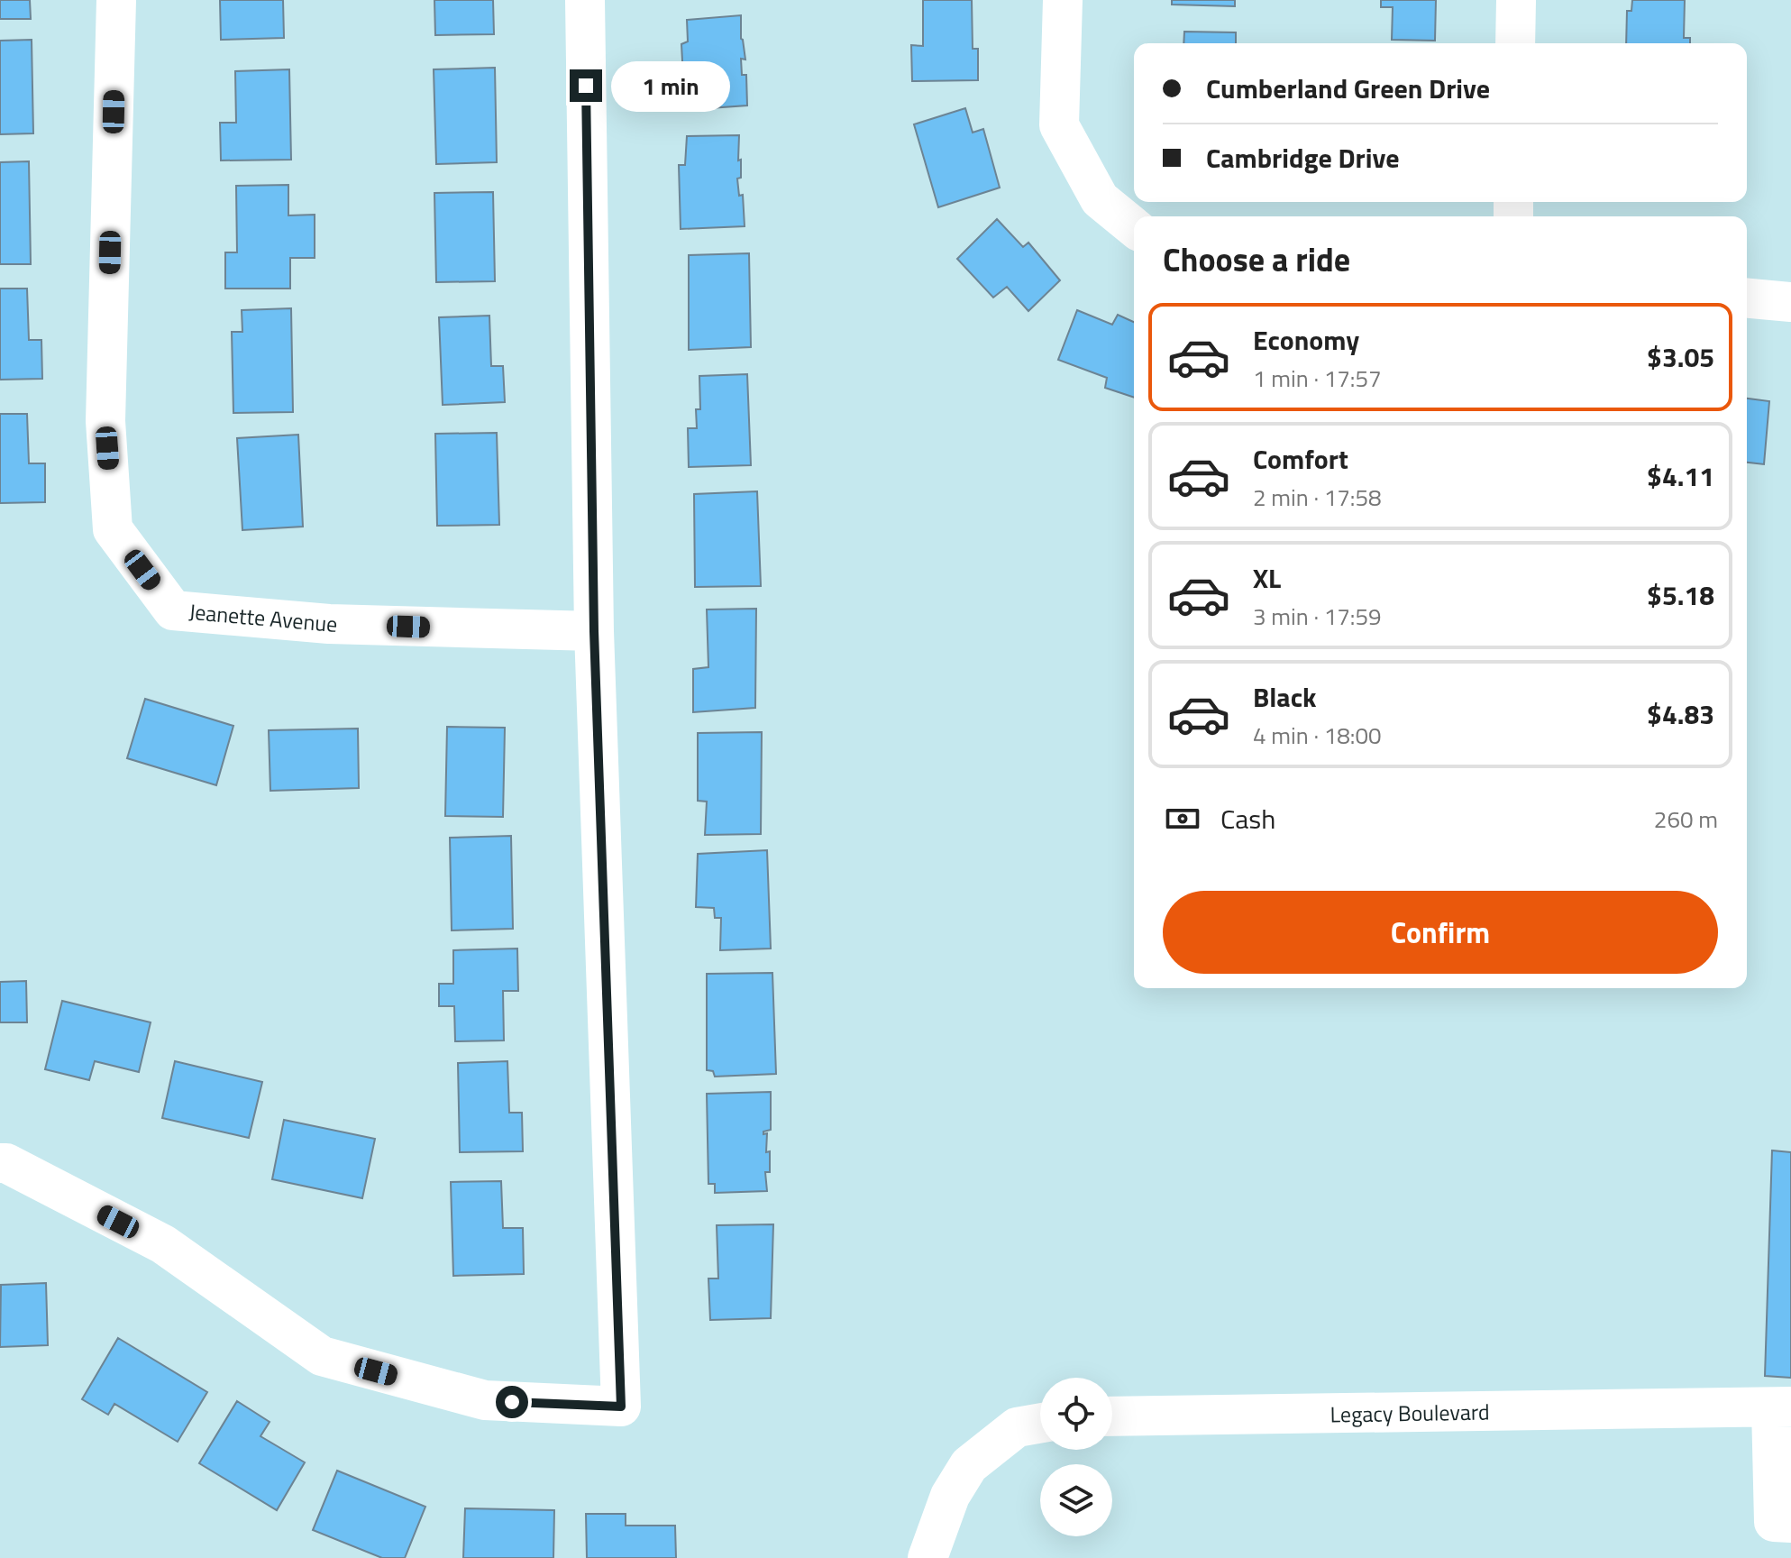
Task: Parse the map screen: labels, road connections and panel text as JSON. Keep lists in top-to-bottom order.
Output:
{
  "streets": {
    "street": ["Jeanette Avenue", "Legacy Boulevard"]
  },
  "page": {
    "banner": ["Cumberland Green Drive", "Cambridge Drive"],
    "bubble": "1 min",
    "heading": "Choose a ride",
    "list": [
      {
        "name": "Economy",
        "note": "1 min · 17:57",
        "value": "$3.05"
      },
      {
        "name": "Comfort",
        "note": "2 min · 17:58",
        "value": "$4.11"
      },
      {
        "name": "XL",
        "note": "3 min · 17:59",
        "value": "$5.18"
      },
      {
        "name": "Black",
        "note": "4 min · 18:00",
        "value": "$4.83"
      }
    ],
    "pay": ["Cash", "260 m"],
    "buttons": "Confirm"
  }
}
